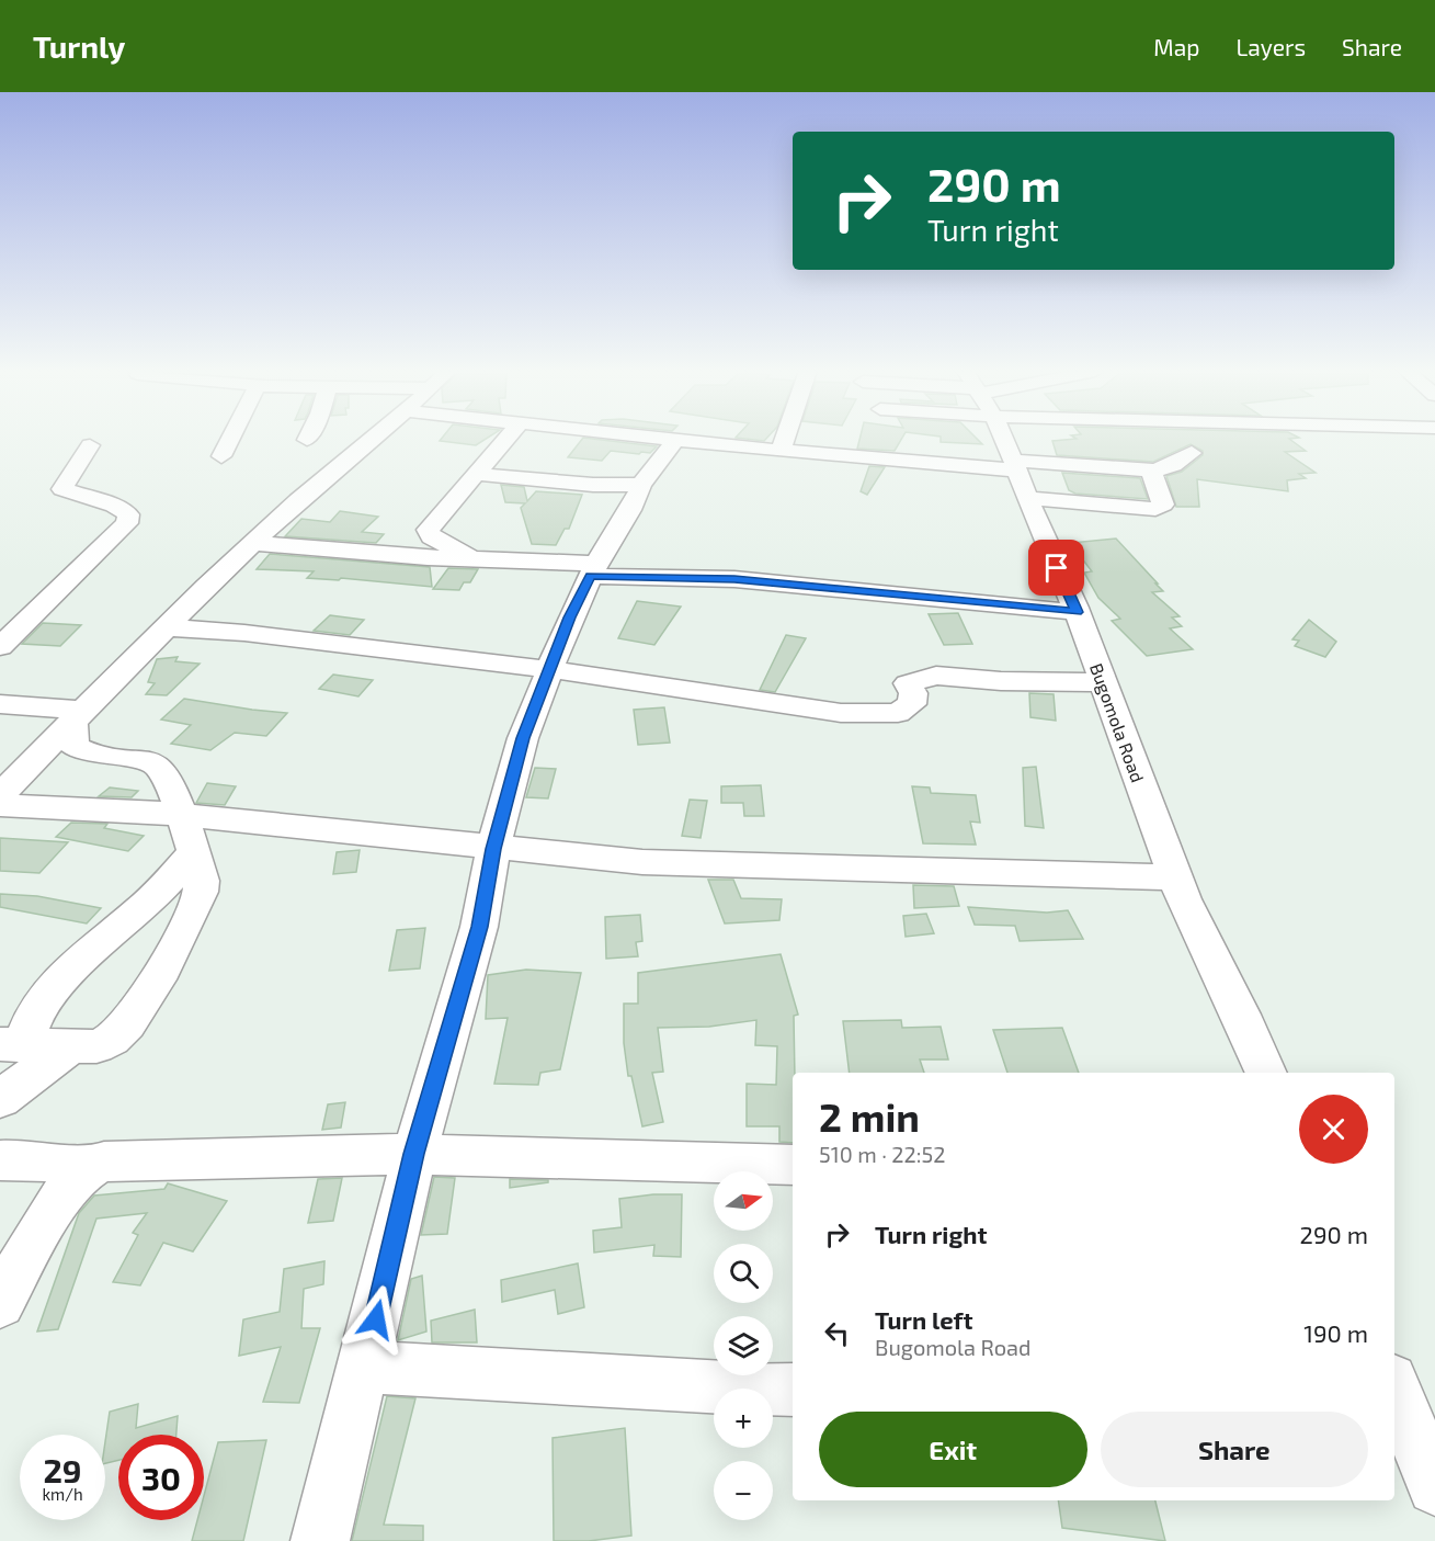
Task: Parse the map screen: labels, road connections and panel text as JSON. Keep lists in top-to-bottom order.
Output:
{
  "streets": {
    "street": ["Bugomola Road"]
  },
  "north": "right",
  "page": {
    "header": "Turnly",
    "nav": ["Map", "Layers", "Share"],
    "turn": ["290 m", "Turn right"],
    "heading": ["2 min", "510 m · 22:52"],
    "map_buttons": ["+", "−"],
    "list": [
      {
        "name": "Turn right",
        "value": "290 m"
      },
      {
        "name": "Turn left",
        "note": "Bugomola Road",
        "value": "190 m"
      }
    ],
    "buttons": ["Exit", "Share"],
    "speed": "29 km/h",
    "limit": "30"
  }
}
